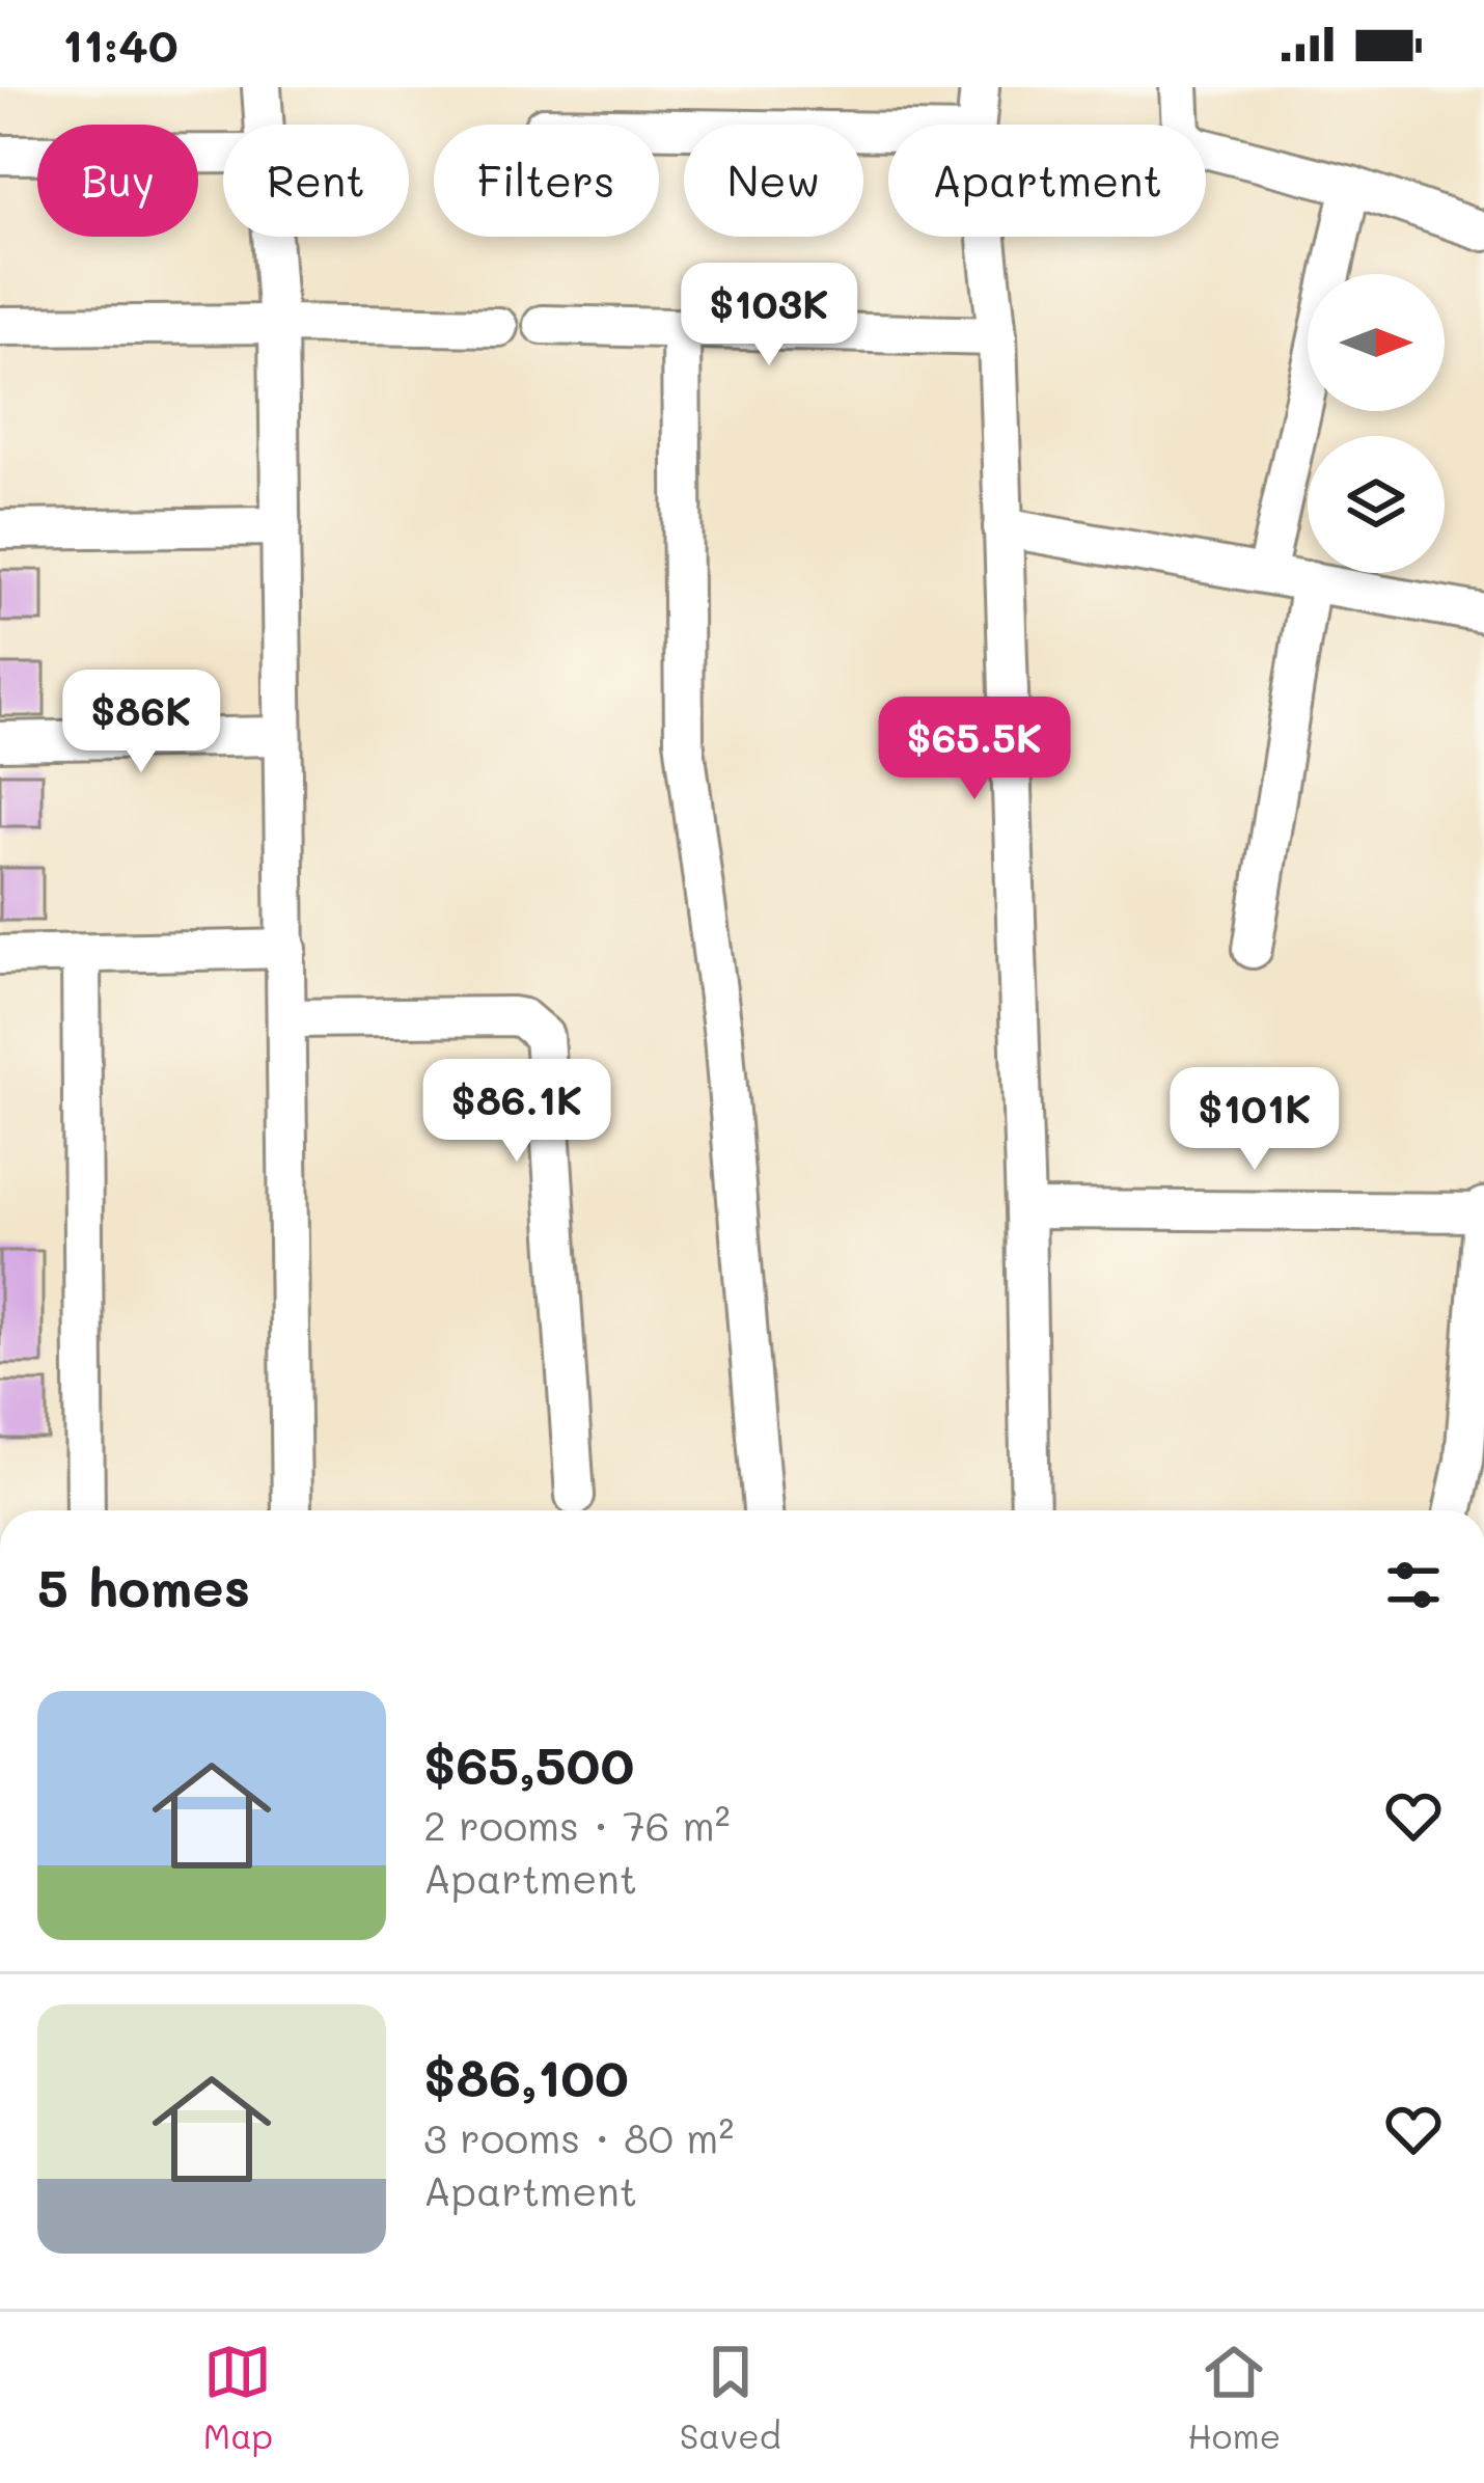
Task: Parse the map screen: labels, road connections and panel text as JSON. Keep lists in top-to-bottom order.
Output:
{
  "north": "right",
  "page": {
    "status": "11:40",
    "chip": [
      "Buy",
      "Rent",
      "Filters",
      "New",
      "Apartment"
    ],
    "price": [
      "$103K",
      "$86K",
      "$65.5K",
      "$86.1K",
      "$101K"
    ],
    "heading": "5 homes",
    "list": [
      {
        "name": "$65,500",
        "note": "2 rooms · 76 m² · Apartment"
      },
      {
        "name": "$86,100",
        "note": "3 rooms · 80 m² · Apartment"
      }
    ],
    "tabs": ["Map", "Saved", "Home"]
  }
}
